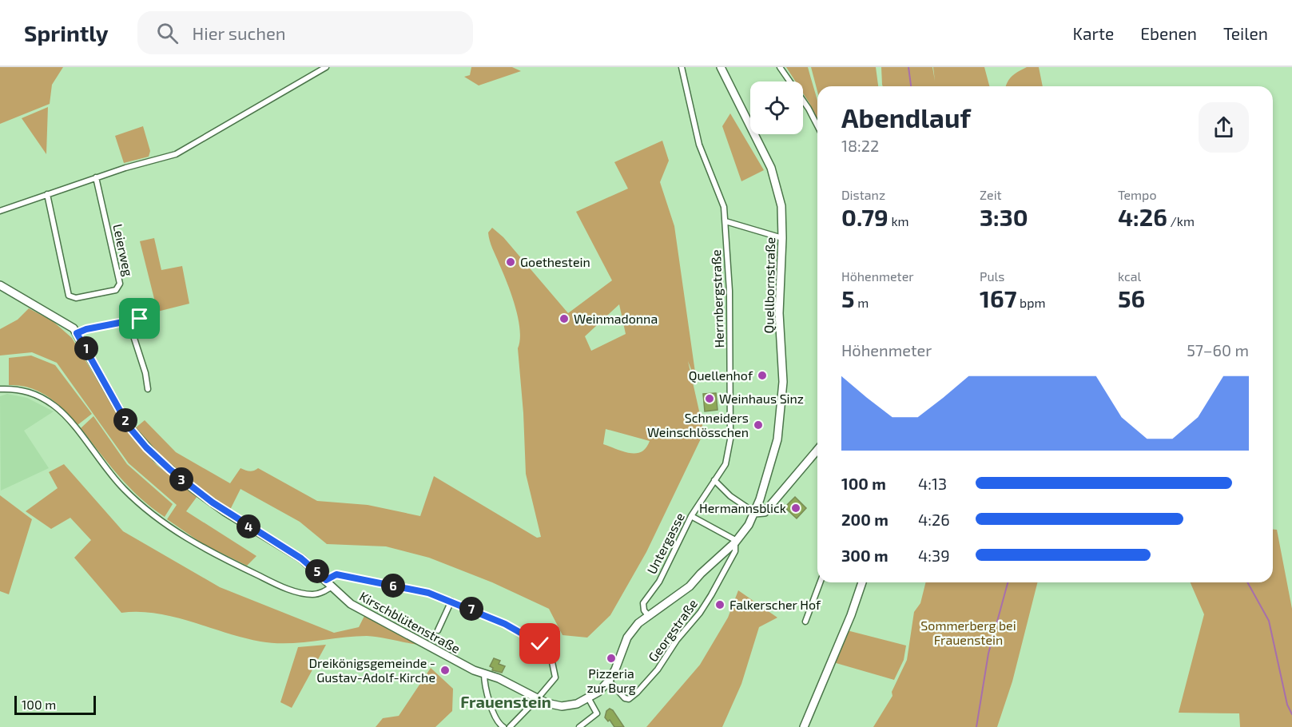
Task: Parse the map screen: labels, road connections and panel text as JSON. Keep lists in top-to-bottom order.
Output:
{
  "streets": {
    "main road": ["Quellbornstraße", "Kirschblütenstraße"],
    "street": [
      "Leierweg",
      "Herrnbergstraße",
      "Untergasse",
      "Georgstraße"
    ]
  },
  "crossings": [
    ["Quellbornstraße", "Kirschblütenstraße"],
    ["Herrnbergstraße", "Untergasse"],
    ["Untergasse", "Kirschblütenstraße"],
    ["Kirschblütenstraße", "Georgstraße"]
  ],
  "districts": ["Frauenstein"],
  "parks": ["Sommerberg bei Frauenstein"],
  "places": [
    "Goethestein",
    "Weinmadonna",
    "Quellenhof",
    "Weinhaus Sinz",
    "Schneiders Weinschlösschen",
    "Hermannsblick",
    "Falkerscher Hof",
    "Pizzeria zur Burg",
    "Dreikönigsgemeinde - Gustav-Adolf-Kirche"
  ],
  "scale_bar": "100 m",
  "page": {
    "header": "Sprintly",
    "search": "Hier suchen",
    "nav": ["Karte", "Ebenen", "Teilen"],
    "heading": ["Abendlauf", "18:22"],
    "stats": [
      ["Distanz", "0.79 km"],
      ["Zeit", "3:30"],
      ["Tempo", "4:26 /km"],
      ["Höhenmeter", "5 m"],
      ["Puls", "167 bpm"],
      ["kcal", "56"]
    ],
    "chart": ["Höhenmeter", "57–60 m"],
    "pins": [
      "1",
      "2",
      "3",
      "4",
      "5",
      "6",
      "7"
    ],
    "list": [
      {
        "name": "100 m",
        "note": "4:13"
      },
      {
        "name": "200 m",
        "note": "4:26"
      },
      {
        "name": "300 m",
        "note": "4:39"
      }
    ],
    "scale": "100 m"
  }
}
